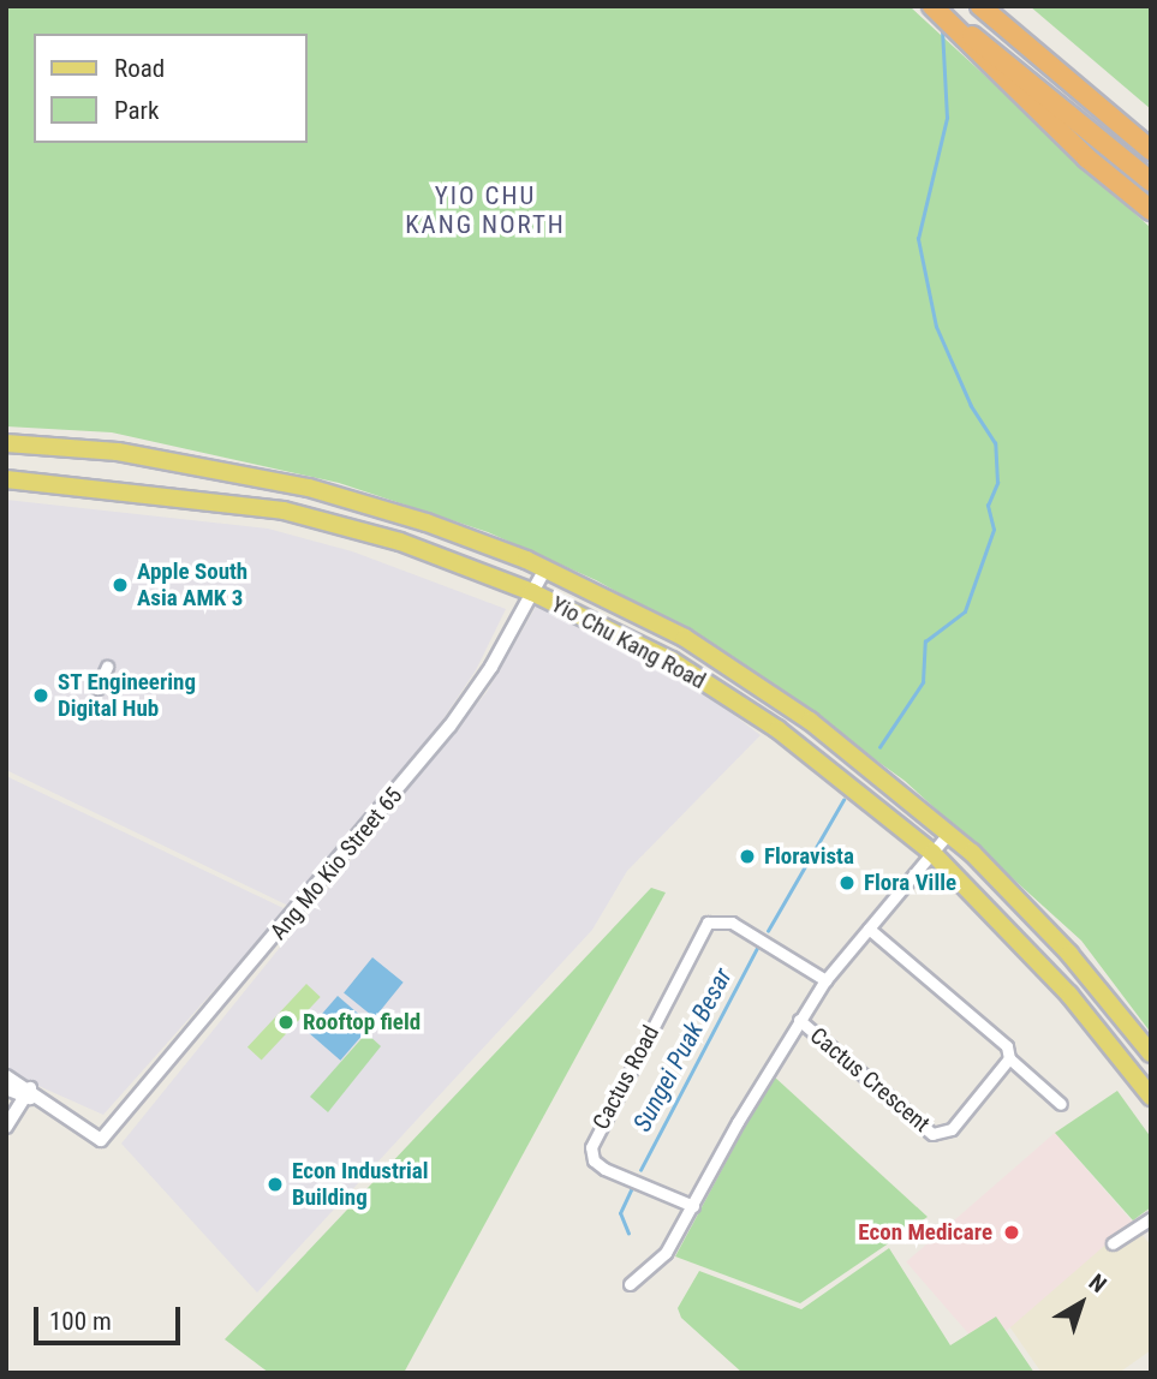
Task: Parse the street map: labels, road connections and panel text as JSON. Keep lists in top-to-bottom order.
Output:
{
  "streets": {
    "main road": ["Yio Chu Kang Road"],
    "street": ["Ang Mo Kio Street 65", "Cactus Road", "Cactus Crescent"]
  },
  "crossings": [
    ["Yio Chu Kang Road", "Ang Mo Kio Street 65"]
  ],
  "districts": ["YIO CHU KANG NORTH"],
  "water": ["Sungei Puak Besar"],
  "places": [
    "Apple South Asia AMK 3",
    "ST Engineering Digital Hub",
    "Floravista",
    "Flora Ville",
    "Rooftop field",
    "Econ Industrial Building",
    "Econ Medicare"
  ],
  "legend": ["Road", "Park"],
  "scale_bar": "100 m",
  "north": "top right"
}
